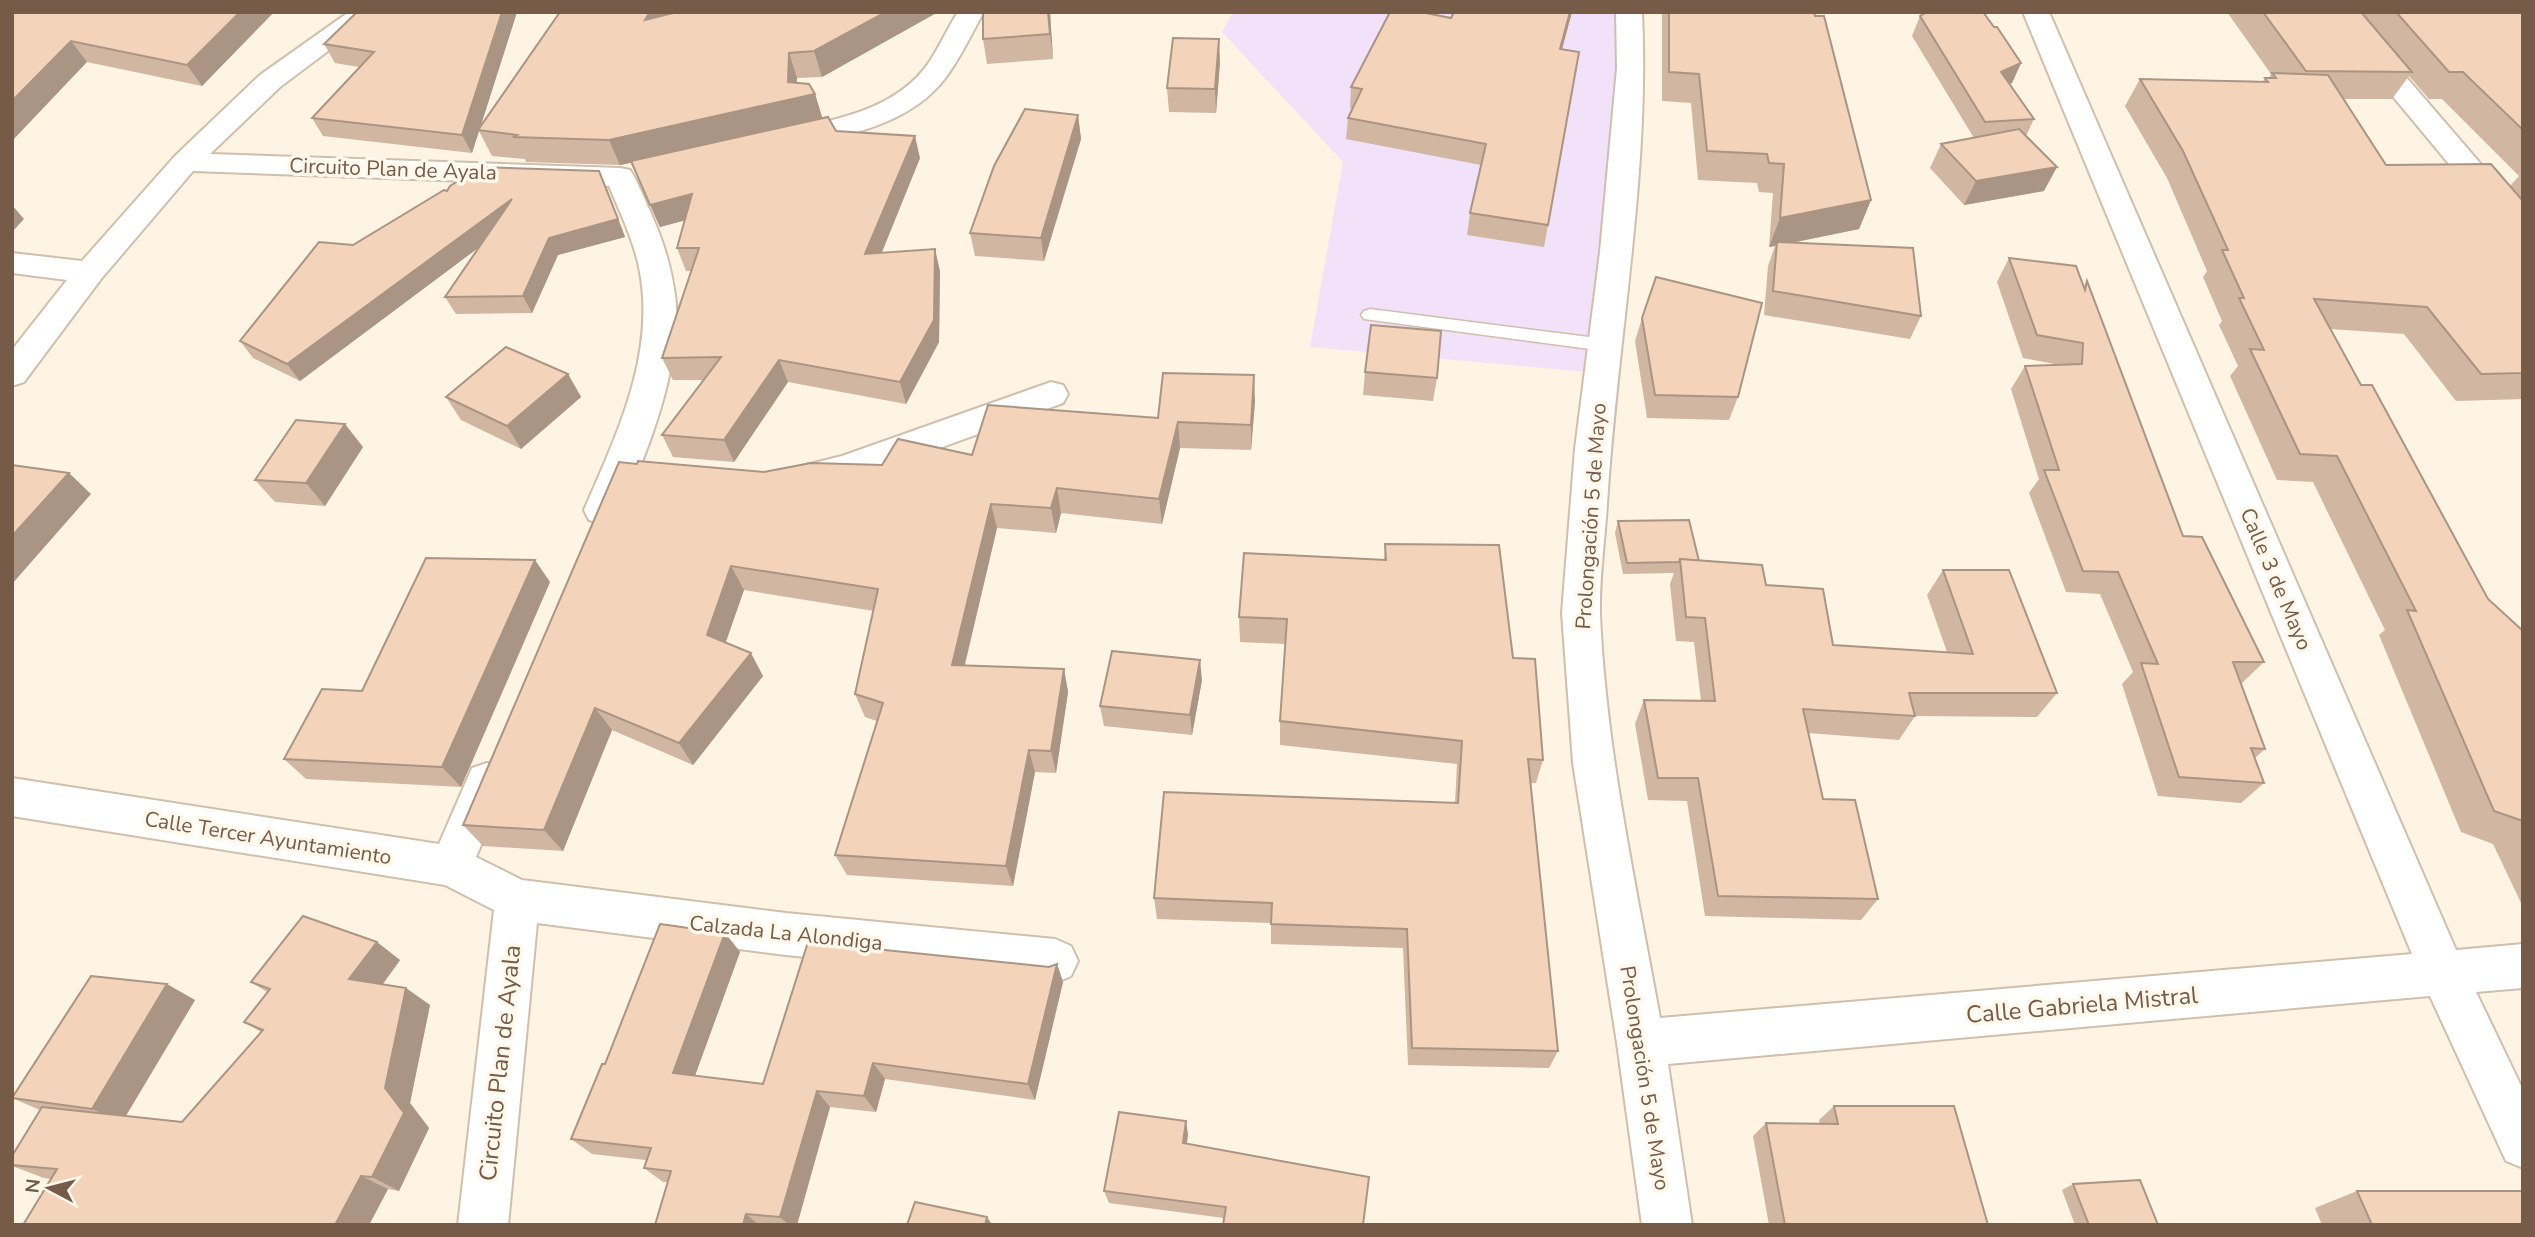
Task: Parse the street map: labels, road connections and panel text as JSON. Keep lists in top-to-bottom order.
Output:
{
  "streets": {
    "street": [
      "Circuito Plan de Ayala",
      "Prolongación 5 de Mayo",
      "Calle 3 de Mayo",
      "Calle Tercer Ayuntamiento",
      "Calzada La Alondiga",
      "Calle Gabriela Mistral"
    ]
  },
  "crossings": [
    ["Circuito Plan de Ayala", "Calle Tercer Ayuntamiento"],
    ["Circuito Plan de Ayala", "Calzada La Alondiga"],
    ["Prolongación 5 de Mayo", "Calle Gabriela Mistral"],
    ["Calle 3 de Mayo", "Calle Gabriela Mistral"],
    ["Calle Tercer Ayuntamiento", "Calzada La Alondiga"]
  ],
  "north": "left"
}
